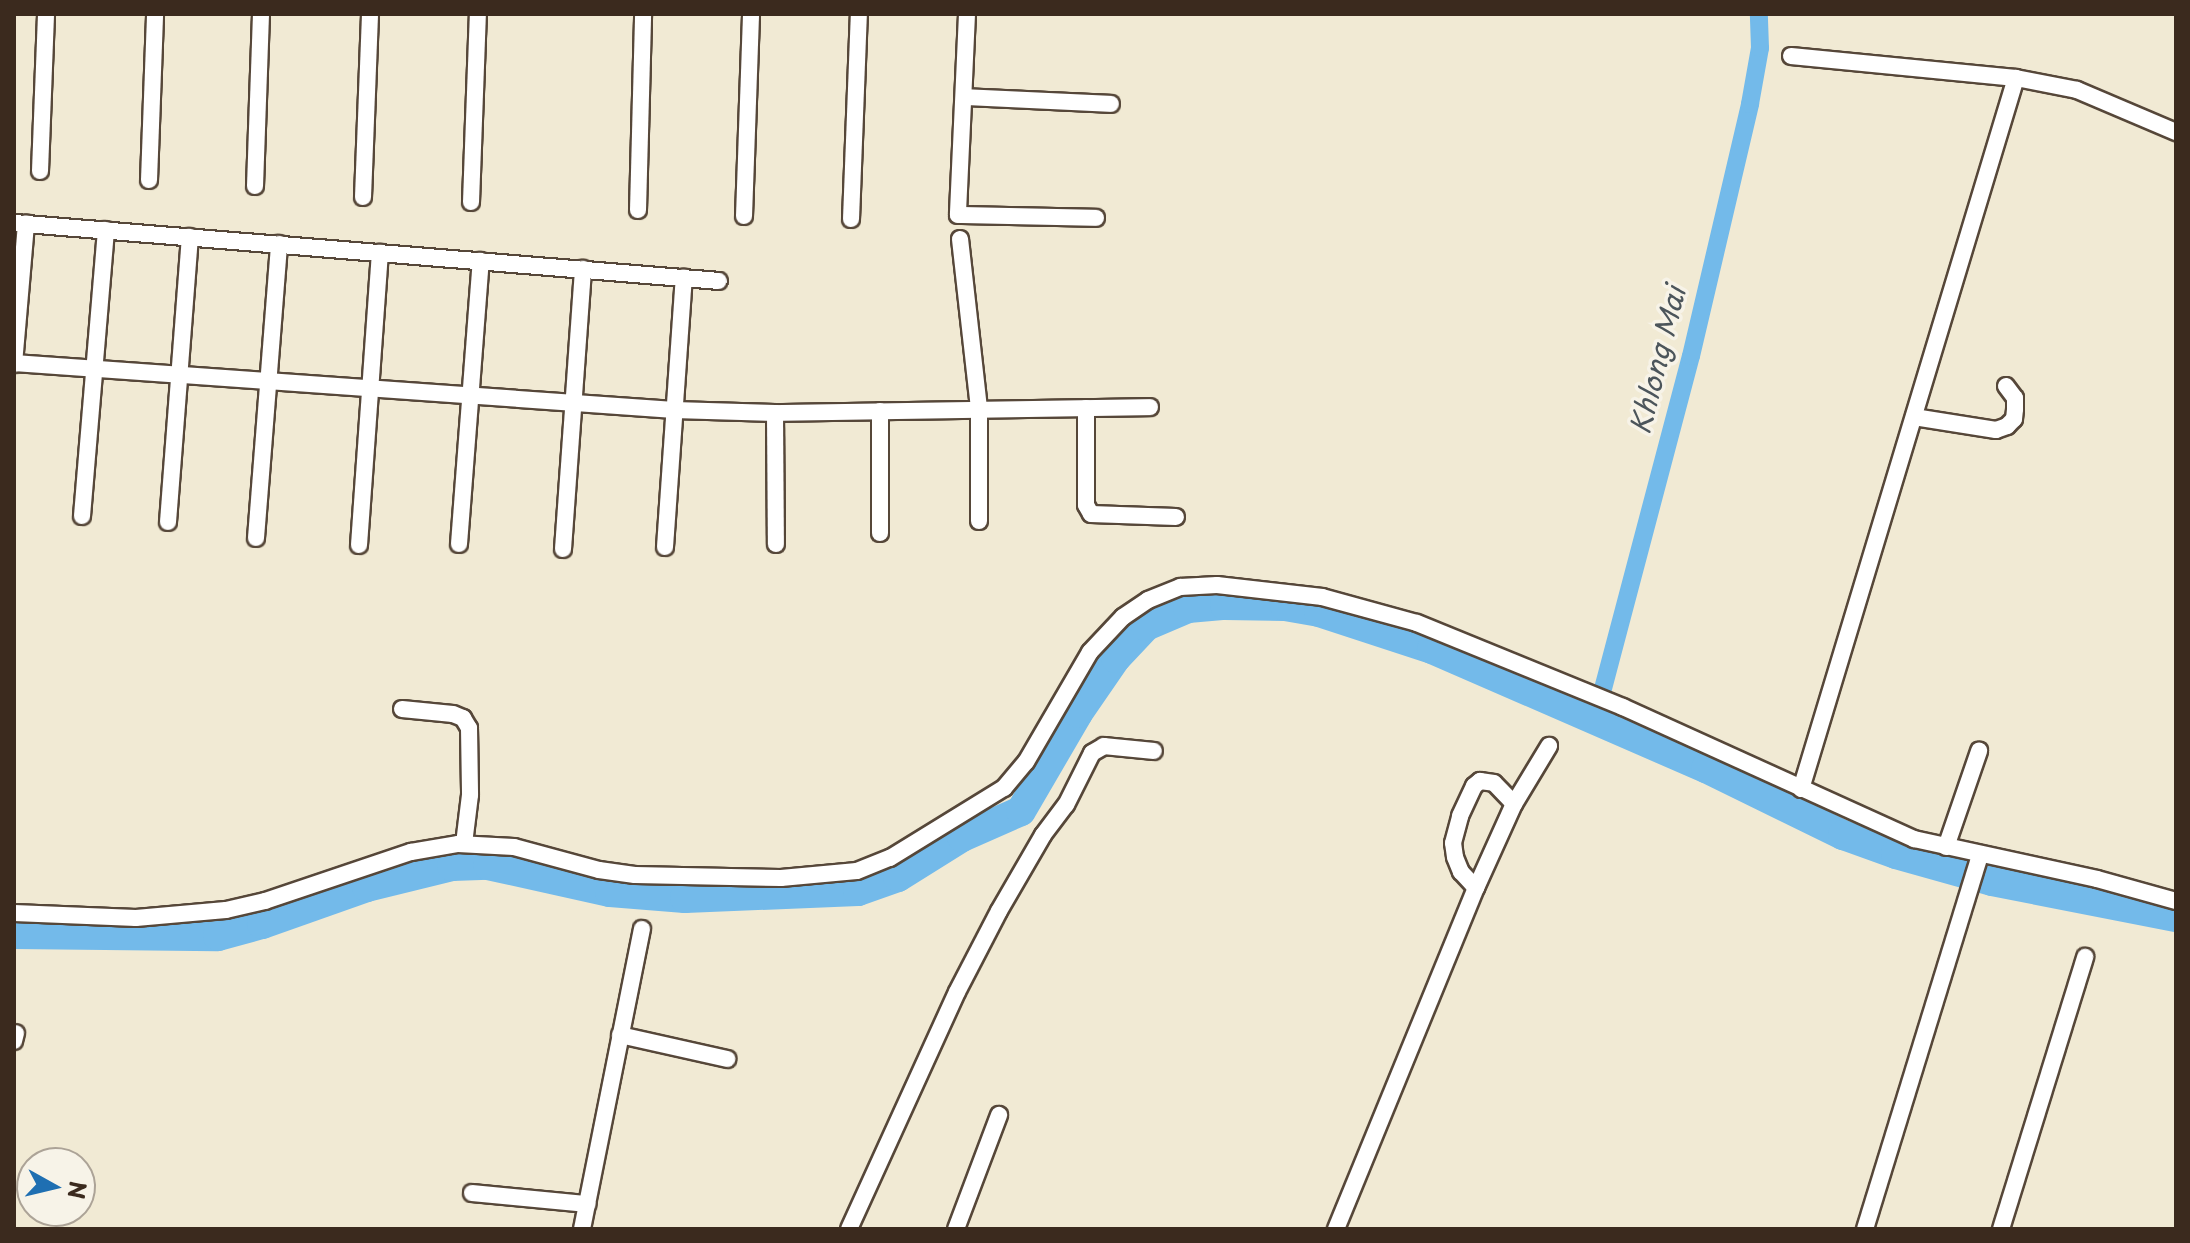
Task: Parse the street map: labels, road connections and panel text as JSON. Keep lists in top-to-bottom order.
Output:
{
  "water": ["Khlong Mai"],
  "north": "right"
}
